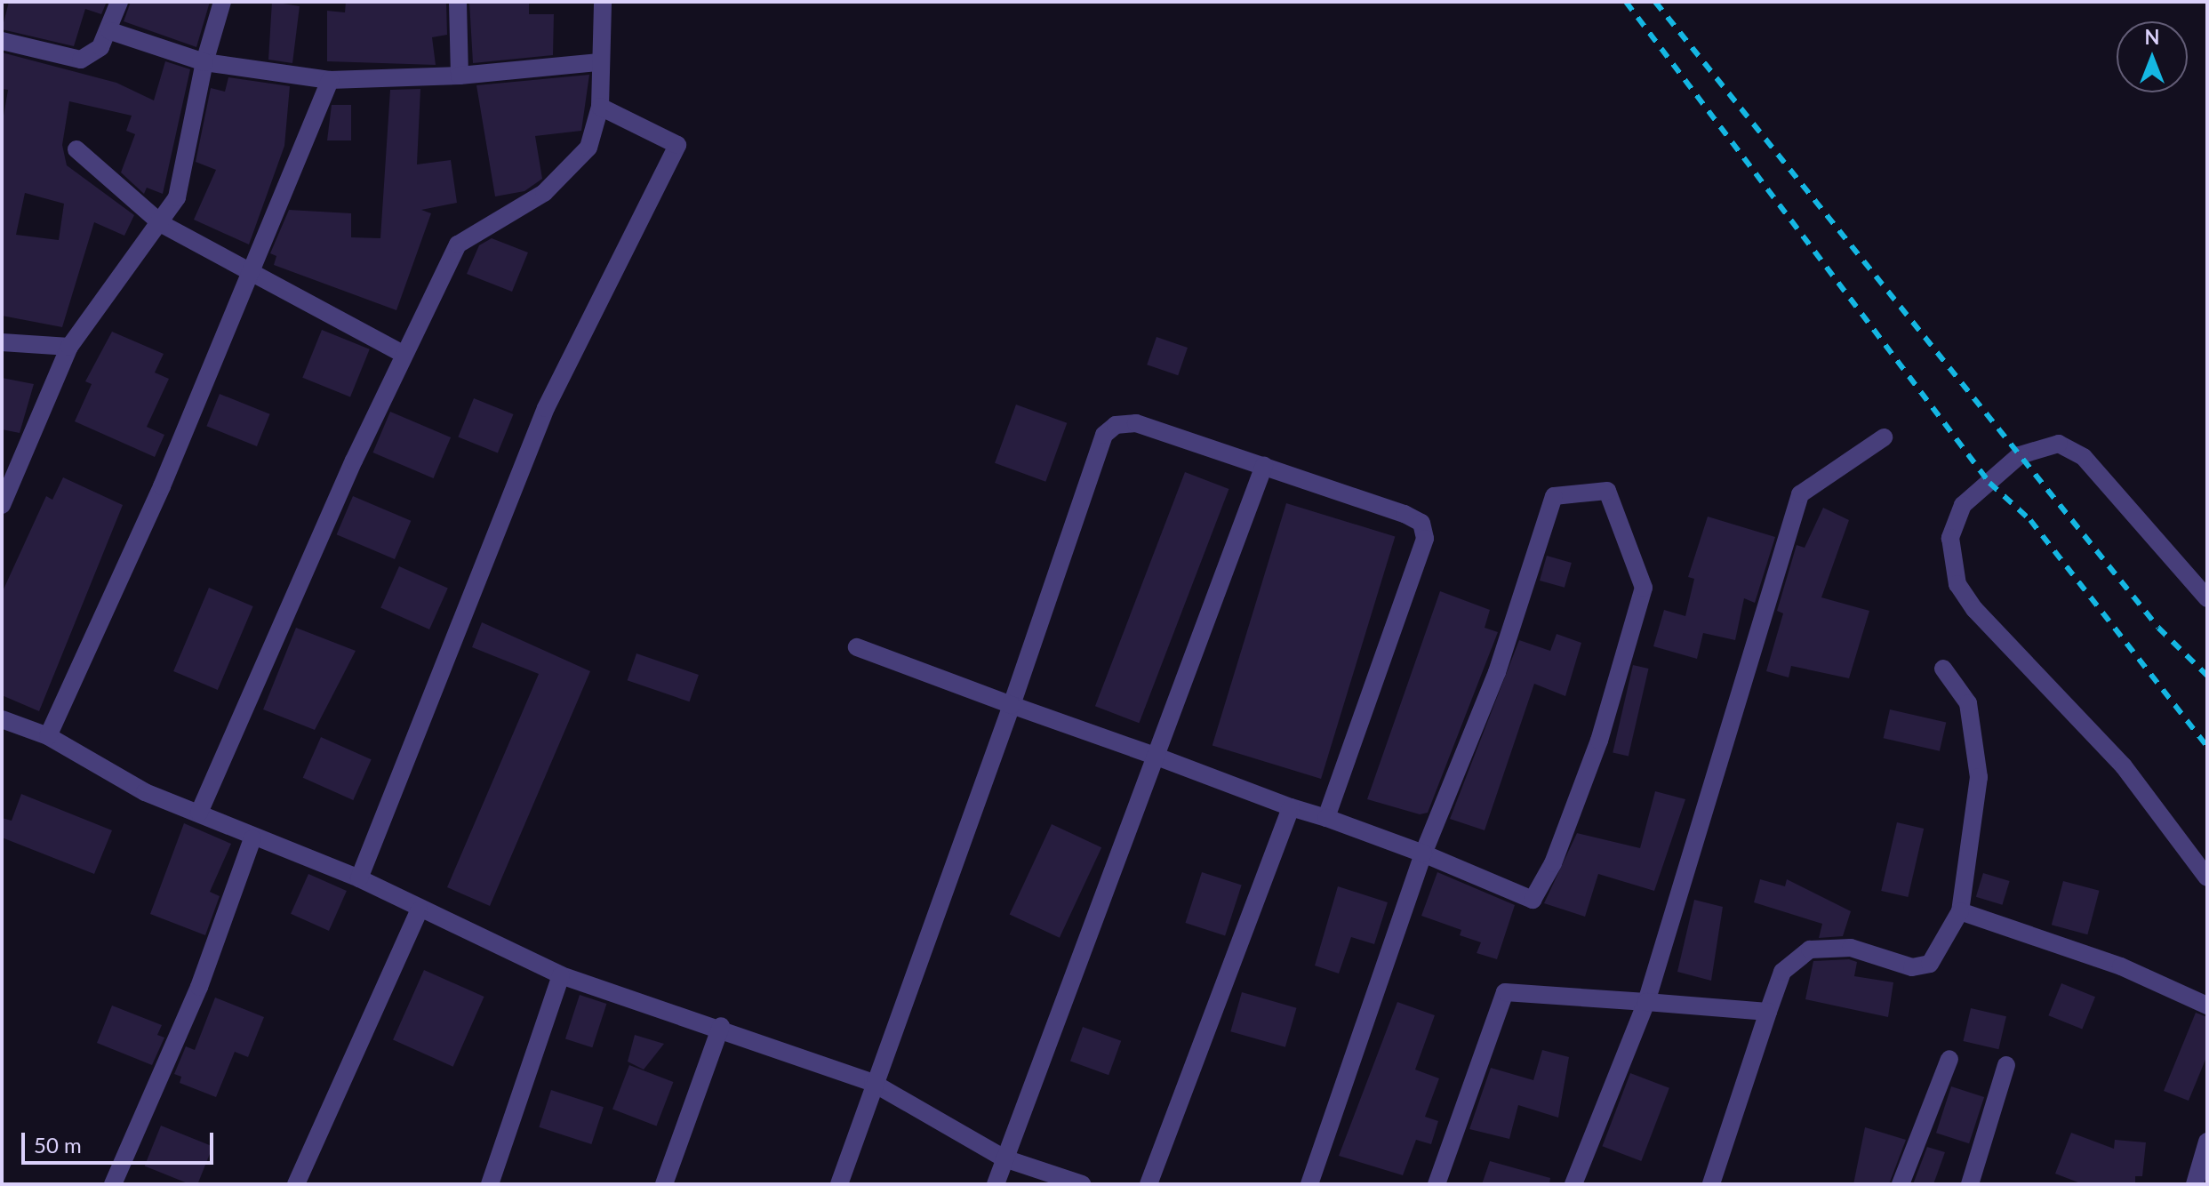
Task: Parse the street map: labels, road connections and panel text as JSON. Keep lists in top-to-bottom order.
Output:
{
  "scale_bar": "50 m",
  "north": "top"
}
